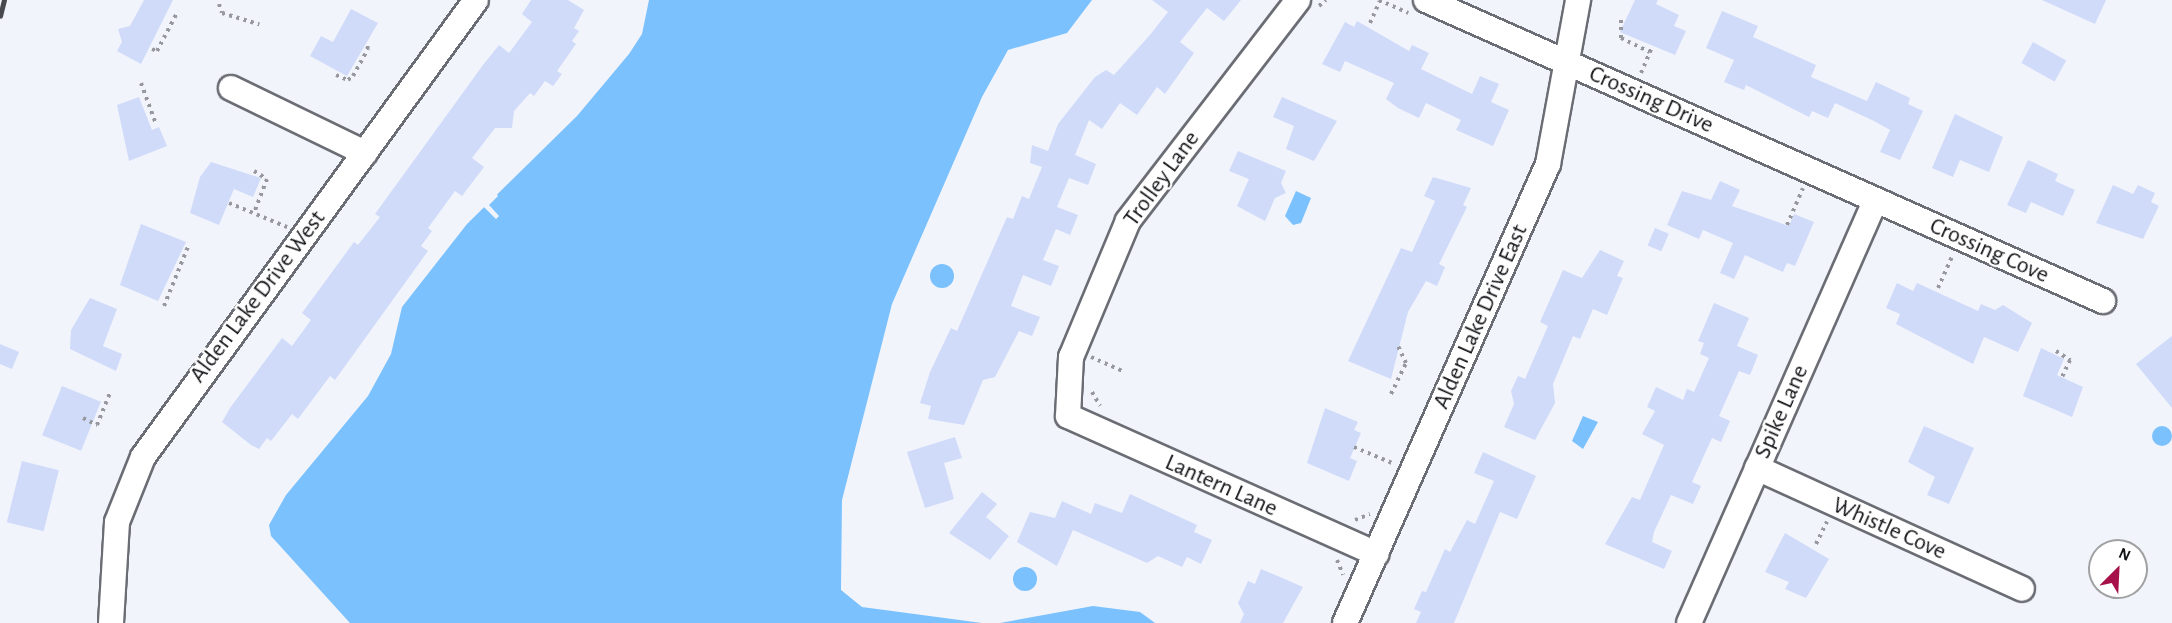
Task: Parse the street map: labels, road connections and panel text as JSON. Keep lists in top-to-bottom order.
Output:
{
  "streets": {
    "street": [
      "Crossing Drive",
      "Trolley Lane",
      "Crossing Cove",
      "Alden Lake Drive West",
      "Alden Lake Drive East",
      "Spike Lane",
      "Lantern Lane",
      "Whistle Cove"
    ]
  },
  "crossings": [
    ["Crossing Drive", "Crossing Cove"],
    ["Crossing Drive", "Alden Lake Drive East"],
    ["Crossing Drive", "Spike Lane"],
    ["Trolley Lane", "Lantern Lane"],
    ["Crossing Cove", "Spike Lane"],
    ["Alden Lake Drive East", "Lantern Lane"],
    ["Spike Lane", "Whistle Cove"]
  ],
  "north": "top right"
}
